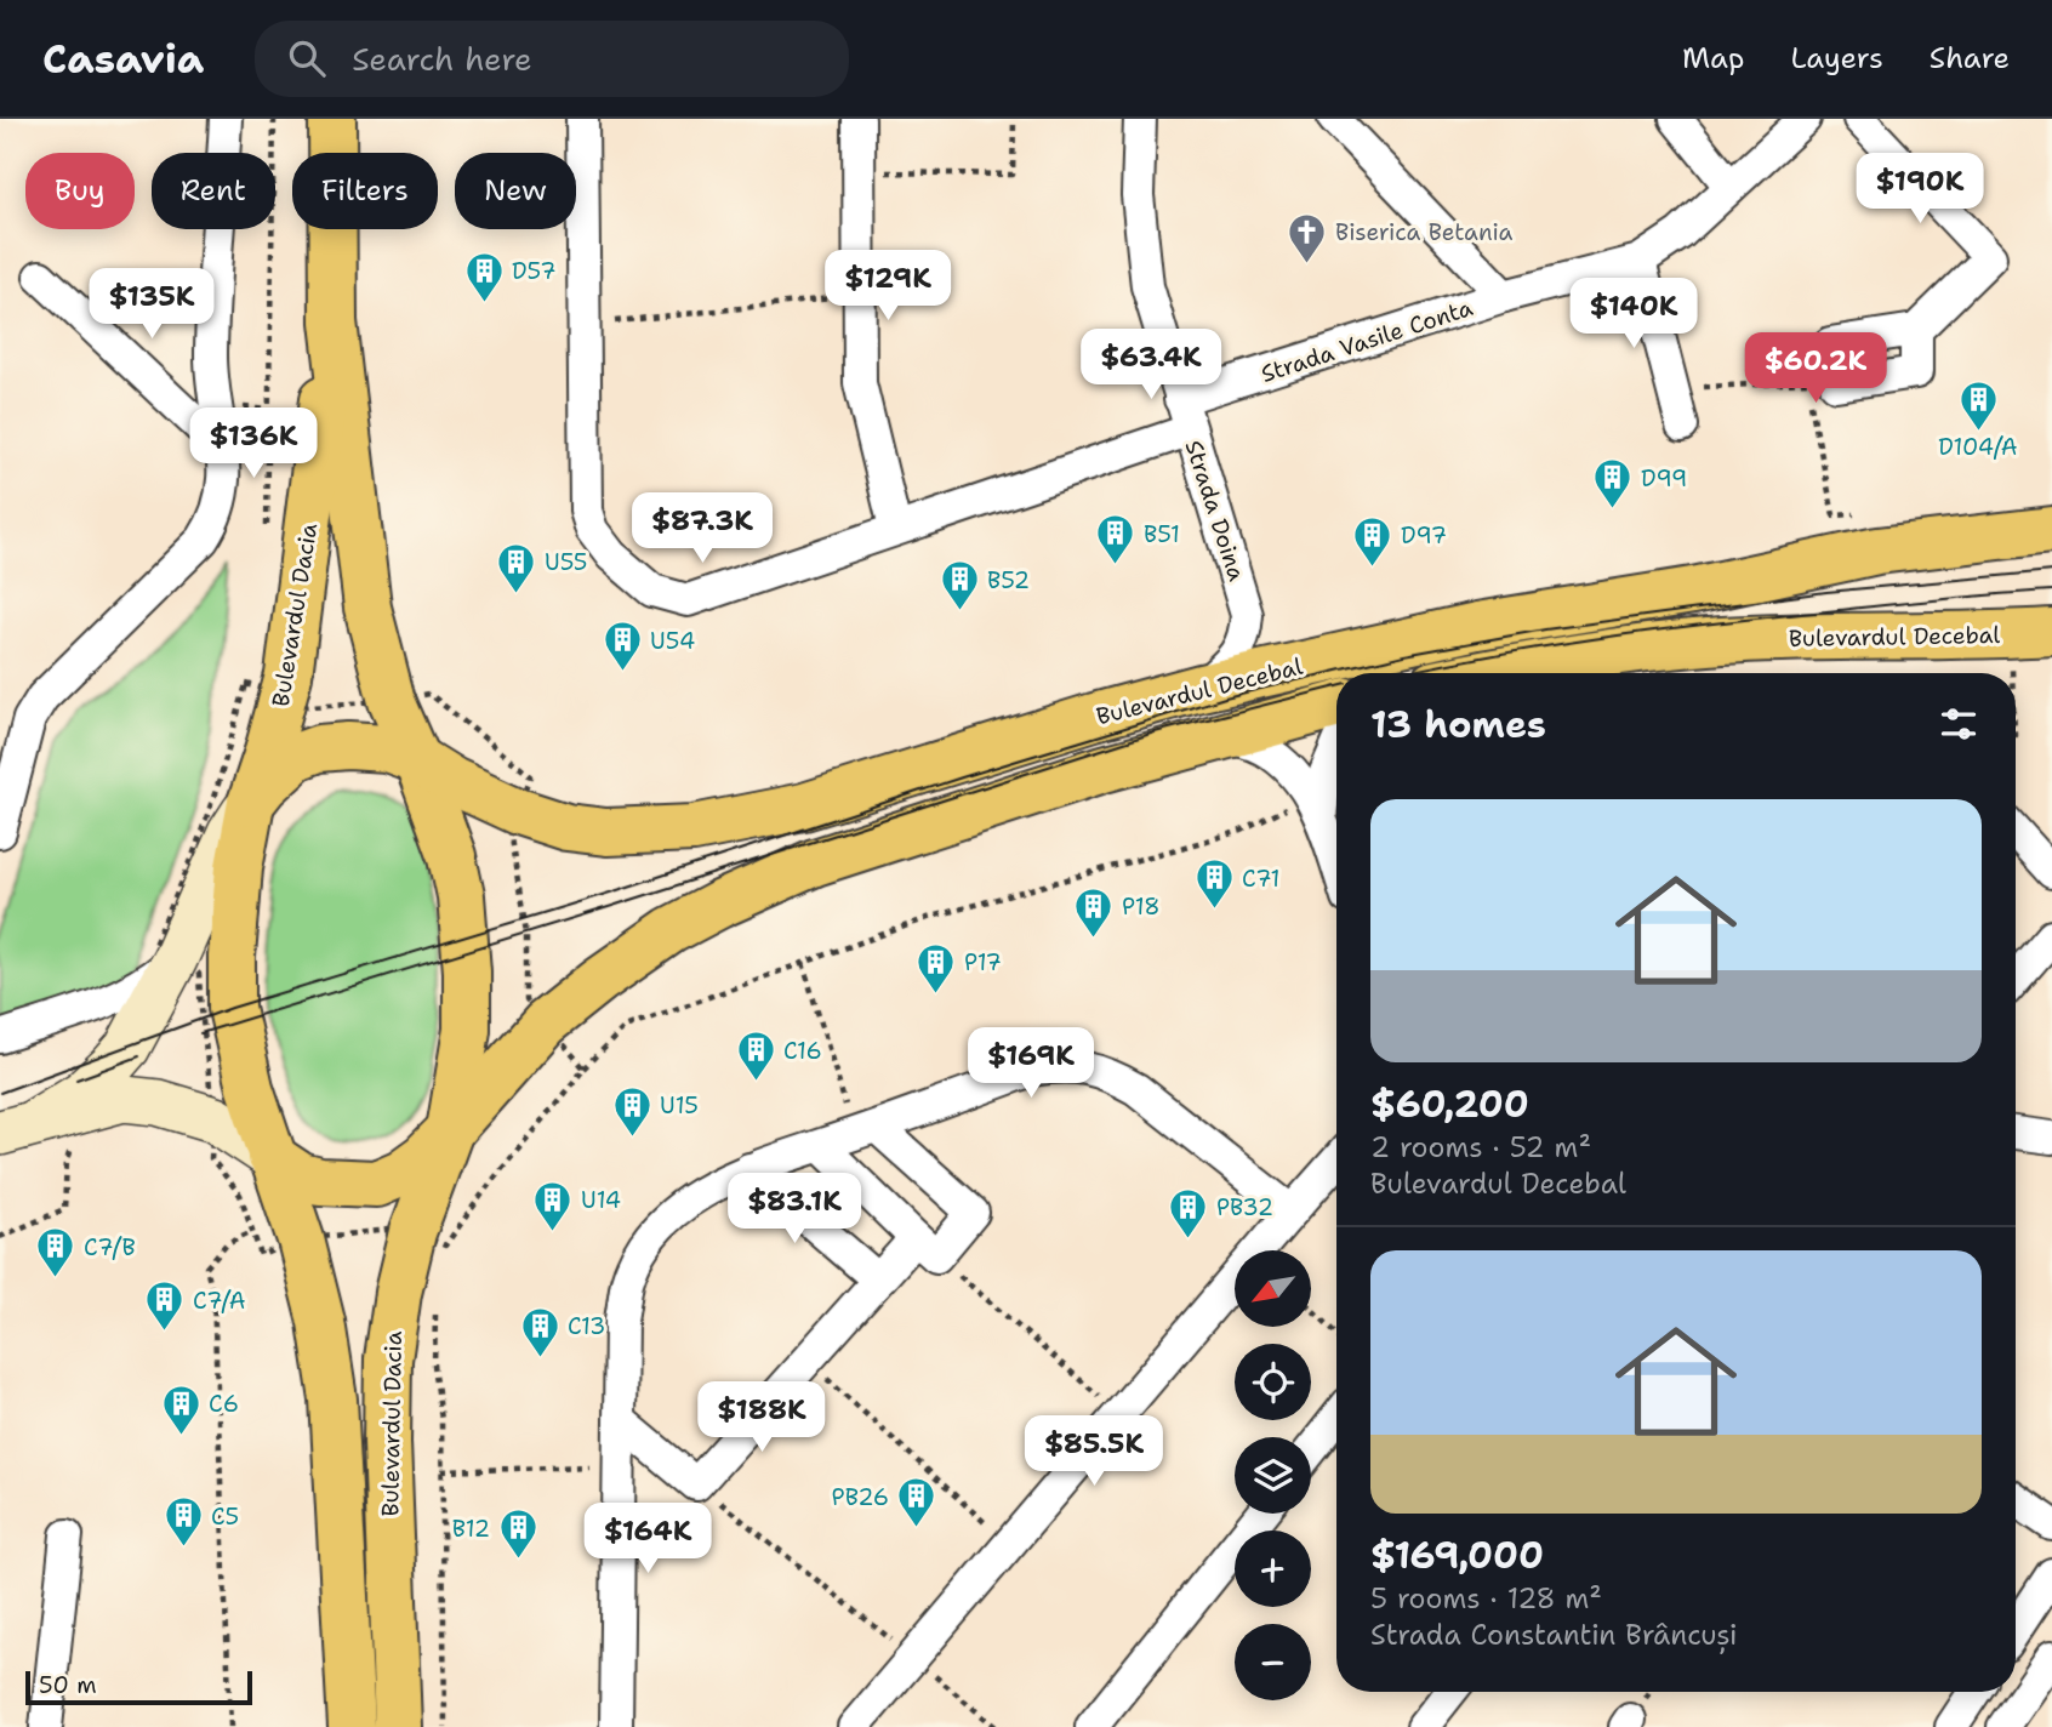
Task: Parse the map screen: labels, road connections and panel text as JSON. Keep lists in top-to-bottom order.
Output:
{
  "streets": {
    "main road": ["Bulevardul Dacia", "Bulevardul Decebal"],
    "street": ["Strada Vasile Conta", "Strada Doina"]
  },
  "crossings": [
    ["Strada Vasile Conta", "Strada Doina"],
    ["Strada Doina", "Bulevardul Decebal"],
    ["Bulevardul Dacia", "Bulevardul Decebal"]
  ],
  "places": {
    "church": ["Biserica Betania"],
    "building": [
      "D57",
      "D104/A",
      "D99",
      "B51",
      "D97",
      "U55",
      "B52",
      "U54",
      "C71",
      "P18",
      "P17",
      "C16",
      "U15",
      "U14",
      "PB32",
      "C7/B",
      "C7/A",
      "C13",
      "C6",
      "PB26",
      "C5",
      "B12"
    ]
  },
  "scale_bar": "50 m",
  "north": "bottom left",
  "page": {
    "header": "Casavia",
    "search": "Search here",
    "nav": ["Map", "Layers", "Share"],
    "price": [
      "$190K",
      "$129K",
      "$135K",
      "$140K",
      "$63.4K",
      "$60.2K",
      "$136K",
      "$87.3K",
      "$169K",
      "$83.1K",
      "$188K",
      "$85.5K",
      "$164K"
    ],
    "chip": [
      "Buy",
      "Rent",
      "Filters",
      "New"
    ],
    "heading": "13 homes",
    "list": [
      {
        "name": "$60,200",
        "note": "2 rooms · 52 m² · Bulevardul Decebal"
      },
      {
        "name": "$169,000",
        "note": "5 rooms · 128 m² · Strada Constantin Brâncuși"
      }
    ],
    "map_buttons": ["+", "−"],
    "scale": "50 m"
  }
}
